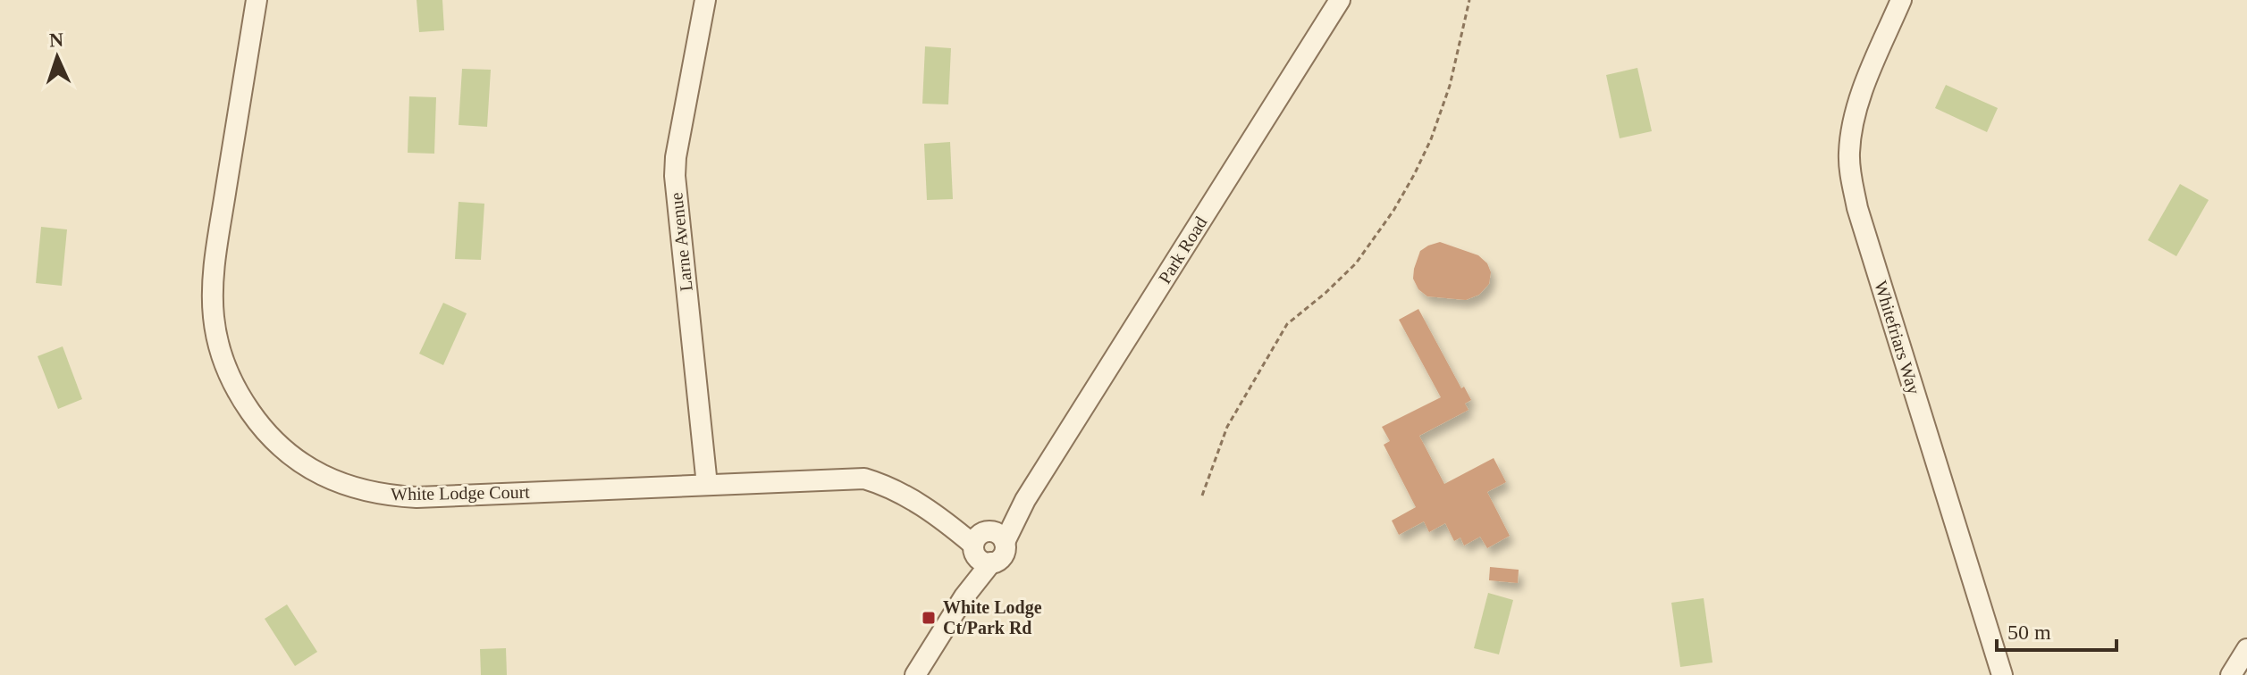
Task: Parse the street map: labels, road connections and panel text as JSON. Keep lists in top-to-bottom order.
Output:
{
  "streets": {
    "street": [
      "Larne Avenue",
      "Park Road",
      "Whitefriars Way",
      "White Lodge Court"
    ]
  },
  "crossings": [
    ["Larne Avenue", "White Lodge Court"],
    ["Park Road", "White Lodge Court"]
  ],
  "places": {
    "transit": ["White Lodge Ct/Park Rd"]
  },
  "scale_bar": "50 m",
  "north": "top"
}
